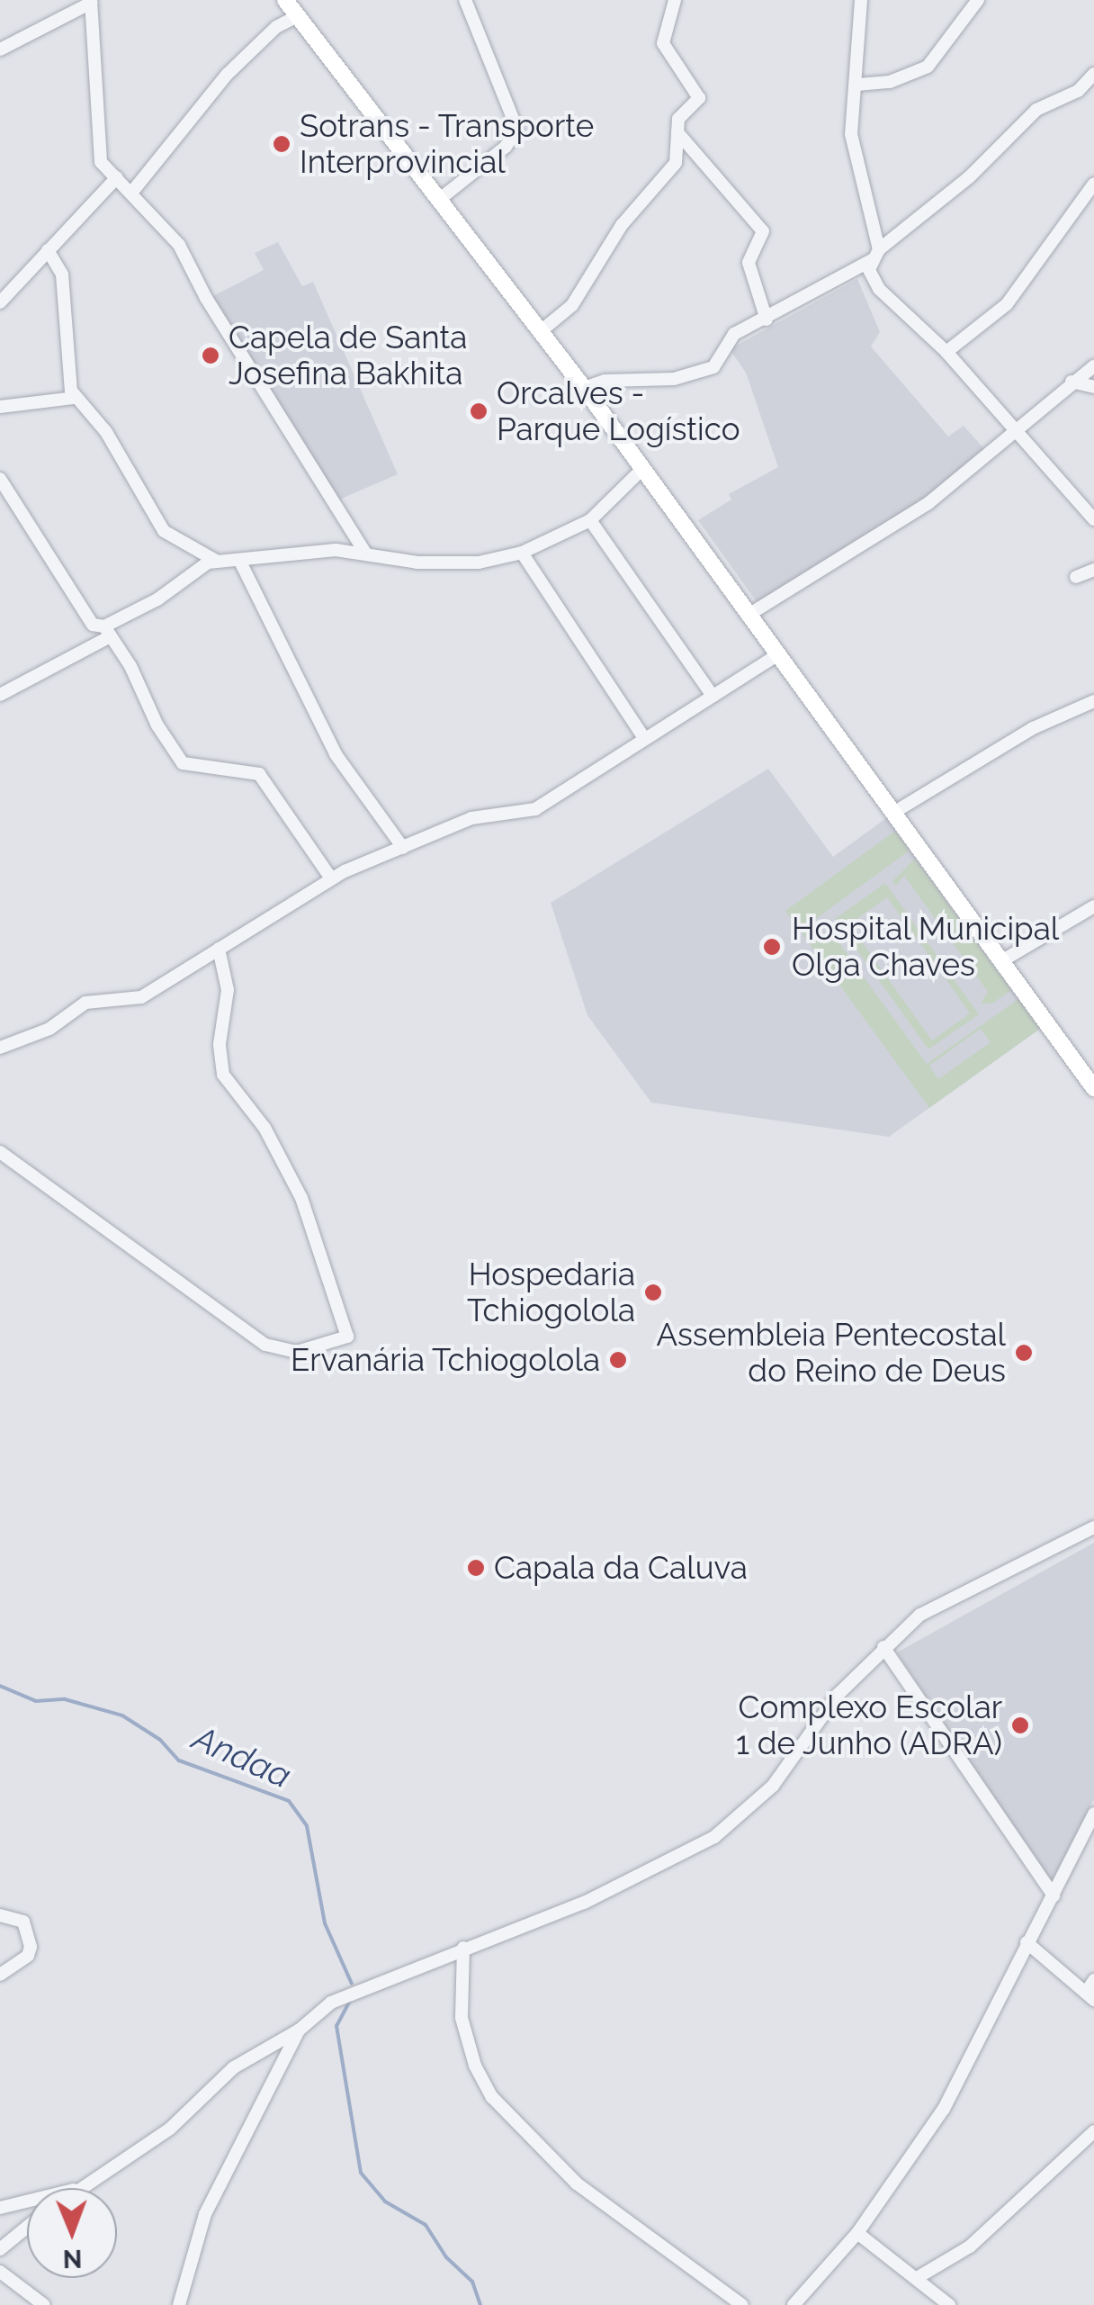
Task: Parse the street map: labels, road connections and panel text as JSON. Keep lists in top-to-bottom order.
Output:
{
  "water": ["Andaa"],
  "places": [
    "Sotrans - Transporte Interprovincial",
    "Capela de Santa Josefina Bakhita",
    "Orcalves - Parque Logístico",
    "Hospital Municipal Olga Chaves",
    "Hospedaria Tchiogolola",
    "Assembleia Pentecostal do Reino de Deus",
    "Ervanária Tchiogolola",
    "Capala da Caluva",
    "Complexo Escolar 1 de Junho (ADRA)"
  ],
  "north": "bottom"
}
